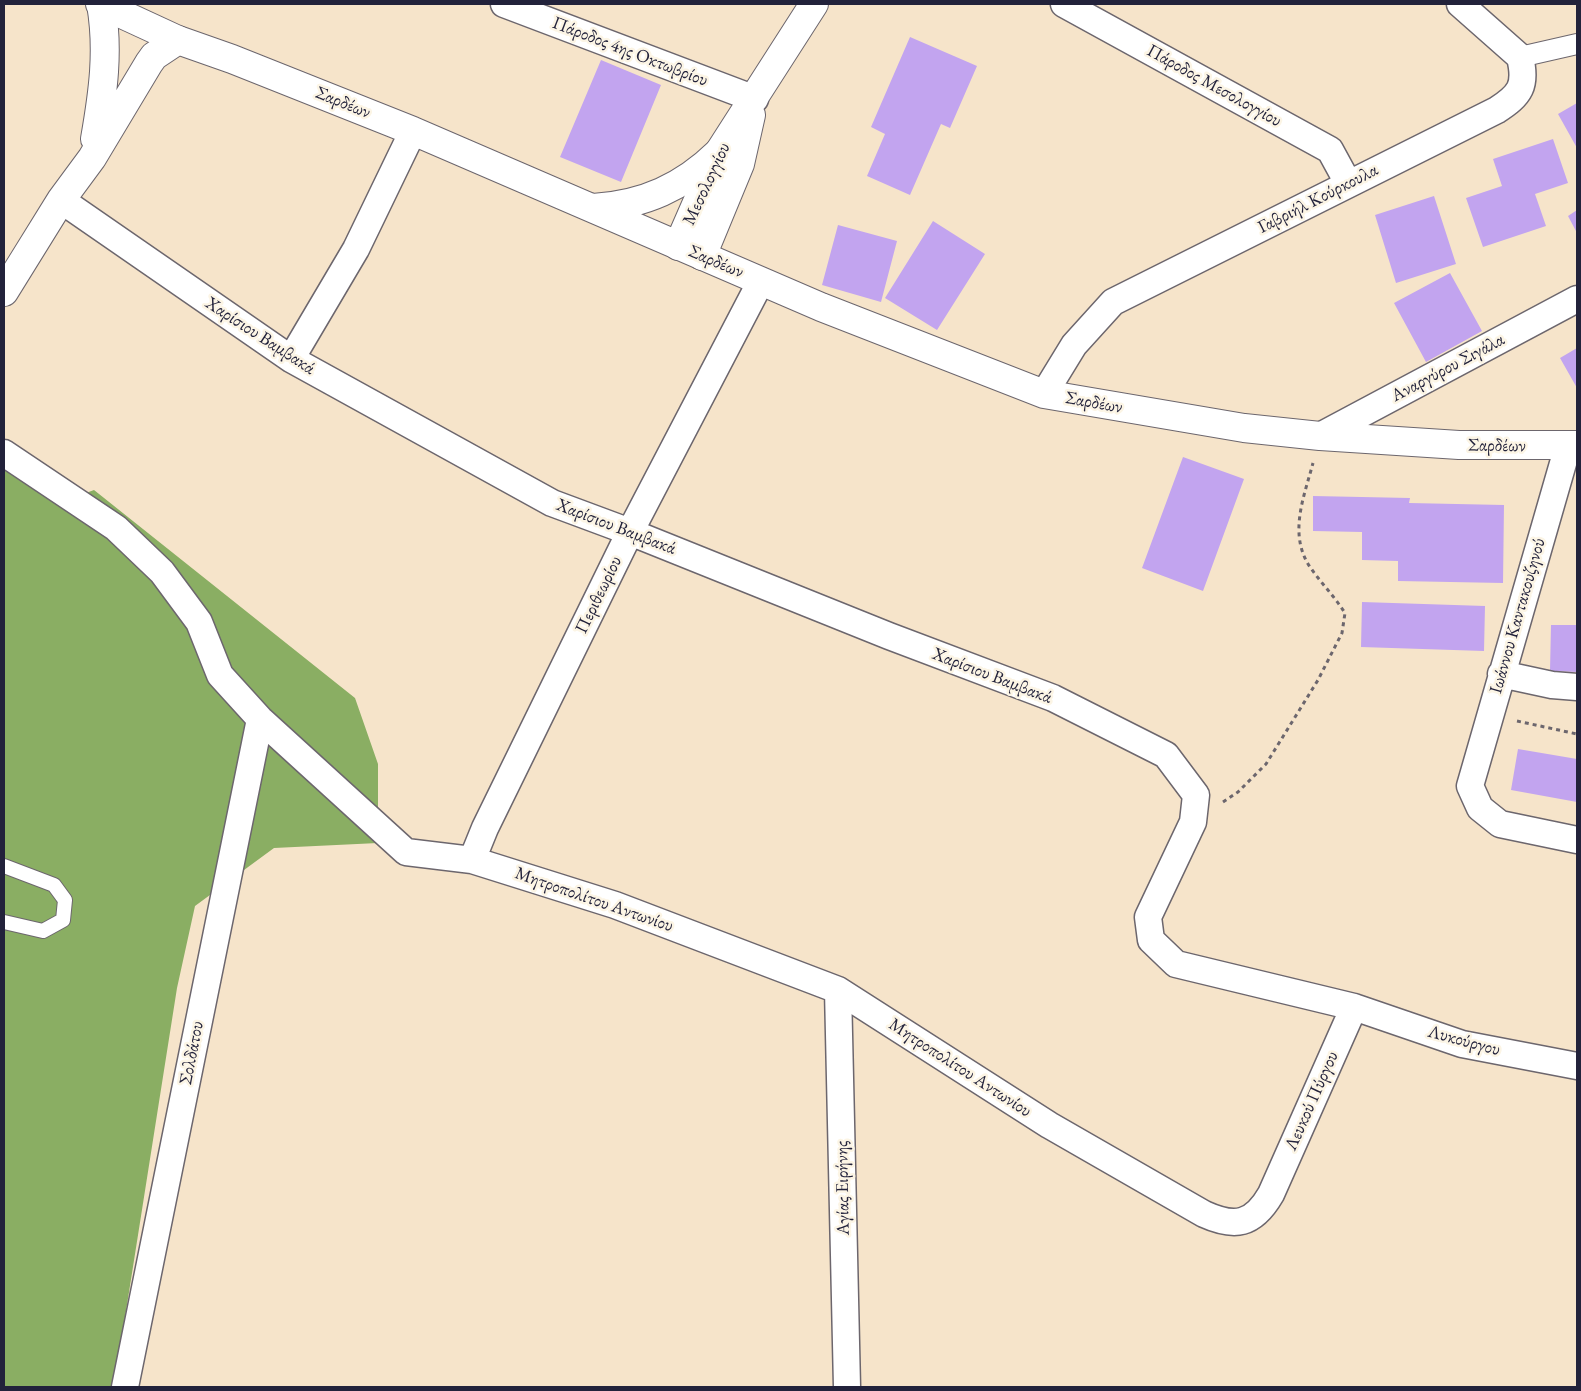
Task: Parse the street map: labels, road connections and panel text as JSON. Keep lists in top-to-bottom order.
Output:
{
  "streets": {
    "main road": ["Σαρδέων", "Μεσολογγίου"],
    "street": [
      "Πάροδος 4ης Οκτωβρίου",
      "Πάροδος Μεσολογγίου",
      "Γαβριήλ Κούρκουλα",
      "Χαρίσιου Βαμβακά",
      "Αναργύρου Σιγάλα",
      "Περιθεωρίου",
      "Ιωάννου Καντακουζηνού",
      "Μητροπολίτου Αντωνίου",
      "Λυκούργου",
      "Σολδάτου",
      "Λευκού Πύργου",
      "Αγίας Ειρήνης"
    ]
  },
  "crossings": [
    ["Πάροδος 4ης Οκτωβρίου", "Μεσολογγίου"],
    ["Πάροδος Μεσολογγίου", "Γαβριήλ Κούρκουλα"],
    ["Σαρδέων", "Μεσολογγίου"],
    ["Σαρδέων", "Γαβριήλ Κούρκουλα"],
    ["Σαρδέων", "Αναργύρου Σιγάλα"],
    ["Σαρδέων", "Περιθεωρίου"],
    ["Σαρδέων", "Ιωάννου Καντακουζηνού"],
    ["Χαρίσιου Βαμβακά", "Περιθεωρίου"],
    ["Χαρίσιου Βαμβακά", "Λυκούργου"],
    ["Περιθεωρίου", "Μητροπολίτου Αντωνίου"],
    ["Μητροπολίτου Αντωνίου", "Σολδάτου"],
    ["Μητροπολίτου Αντωνίου", "Λευκού Πύργου"],
    ["Μητροπολίτου Αντωνίου", "Αγίας Ειρήνης"],
    ["Λυκούργου", "Λευκού Πύργου"]
  ]
}
